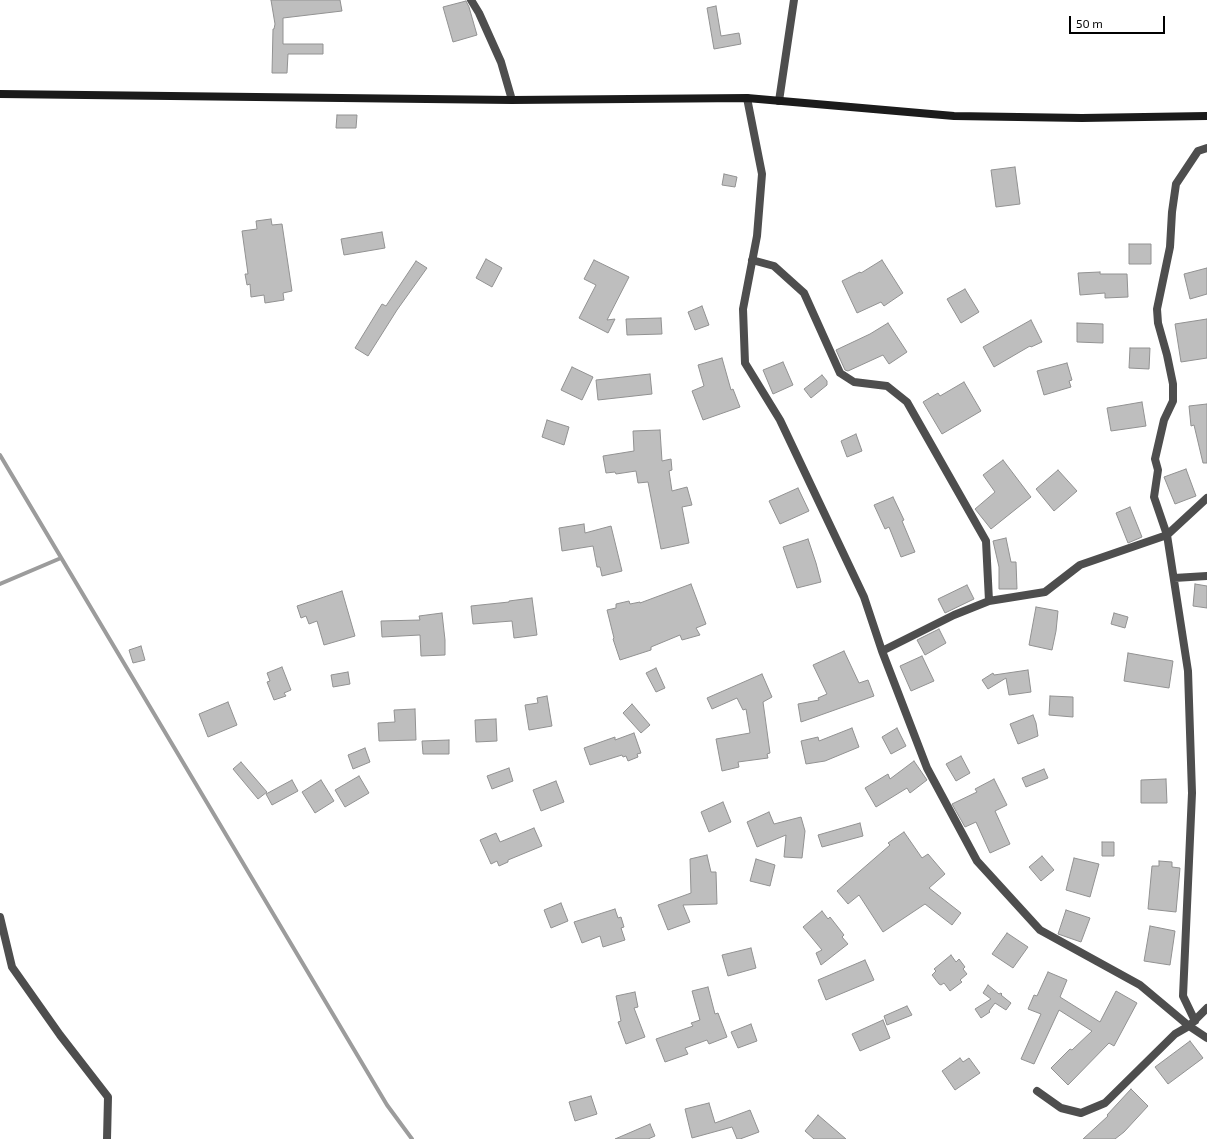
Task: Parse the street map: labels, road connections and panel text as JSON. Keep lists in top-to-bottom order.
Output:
{
  "scale_bar": "50 m"
}
